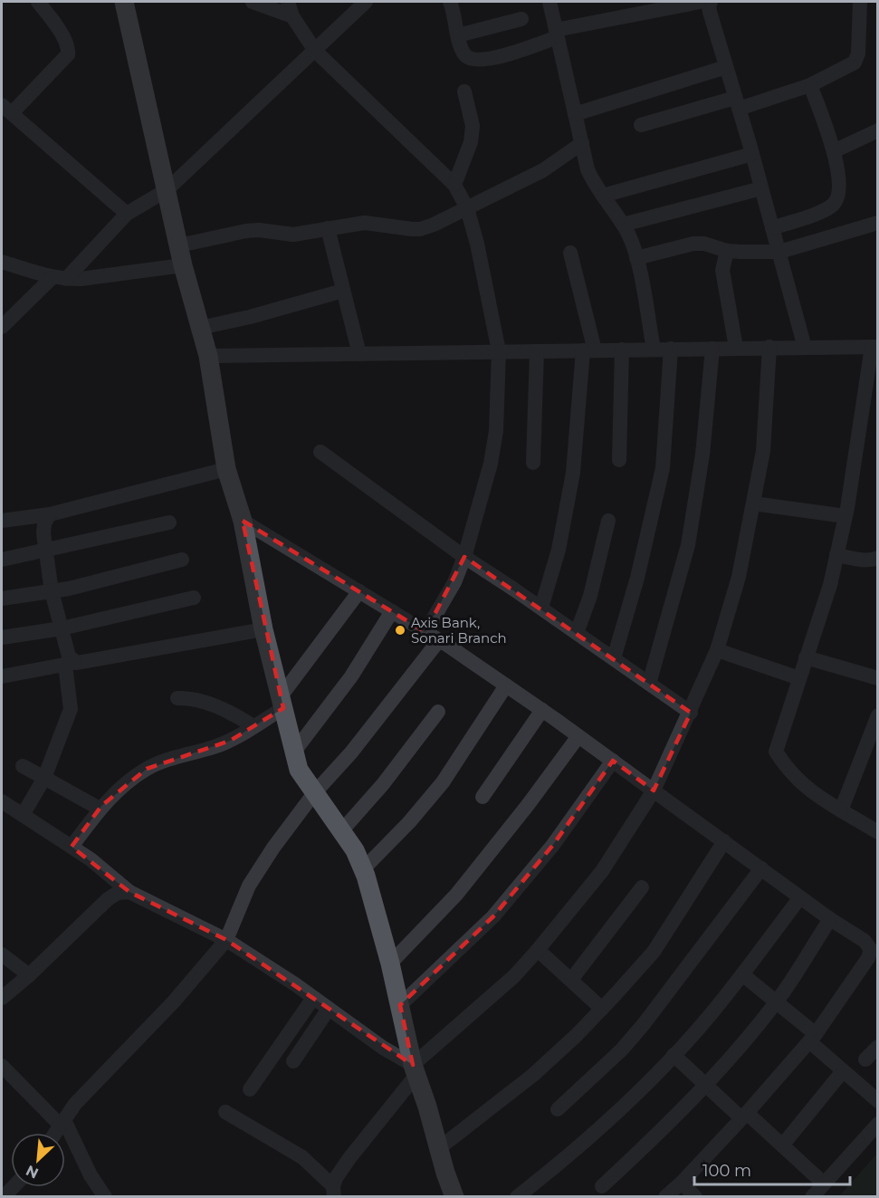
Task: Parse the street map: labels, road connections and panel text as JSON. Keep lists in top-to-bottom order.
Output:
{
  "places": ["Axis Bank, Sonari Branch"],
  "scale_bar": "100 m",
  "north": "bottom left"
}
